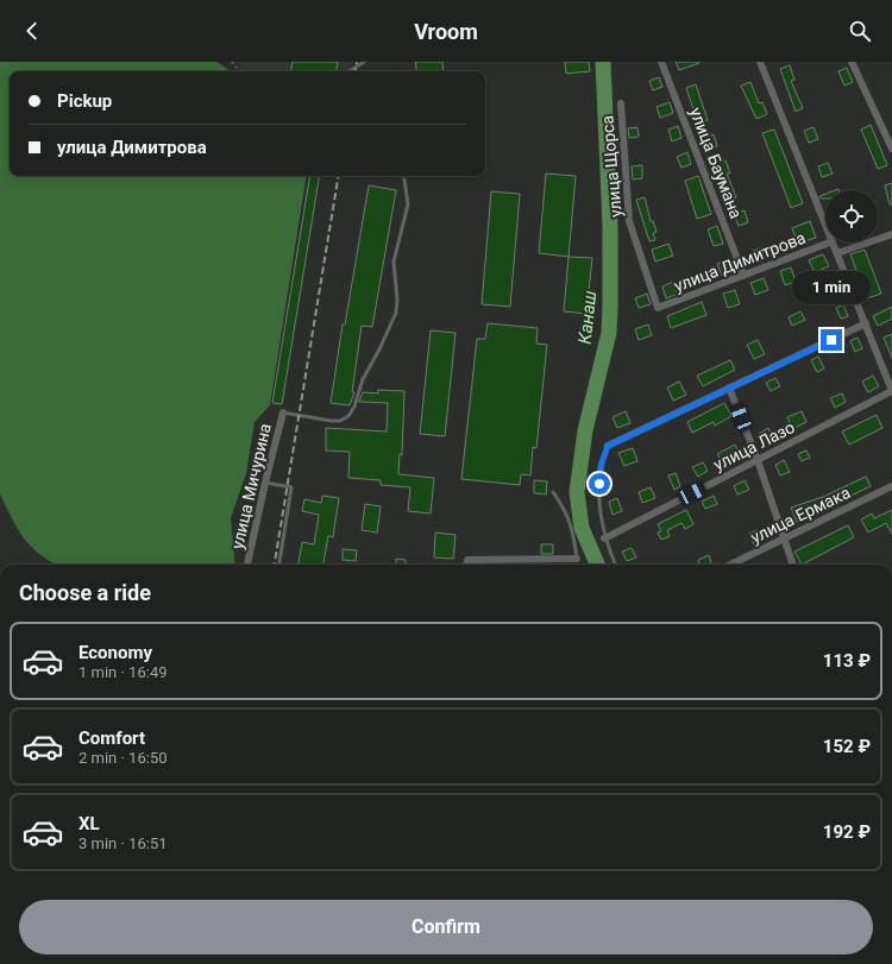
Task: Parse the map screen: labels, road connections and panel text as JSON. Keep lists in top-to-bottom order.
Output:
{
  "streets": {
    "street": [
      "улица Баумана",
      "улица Щорса",
      "улица Димитрова",
      "улица Лазо",
      "улица Мичурина",
      "улица Ермака"
    ]
  },
  "crossings": [
    ["улица Баумана", "улица Димитрова"],
    ["улица Щорса", "улица Димитрова"]
  ],
  "water": ["Канаш"],
  "page": {
    "header": "Vroom",
    "banner": ["Pickup", "улица Димитрова"],
    "bubble": "1 min",
    "heading": "Choose a ride",
    "list": [
      {
        "name": "Economy",
        "note": "1 min · 16:49",
        "value": "113 ₽"
      },
      {
        "name": "Comfort",
        "note": "2 min · 16:50",
        "value": "152 ₽"
      },
      {
        "name": "XL",
        "note": "3 min · 16:51",
        "value": "192 ₽"
      }
    ],
    "buttons": "Confirm"
  }
}
